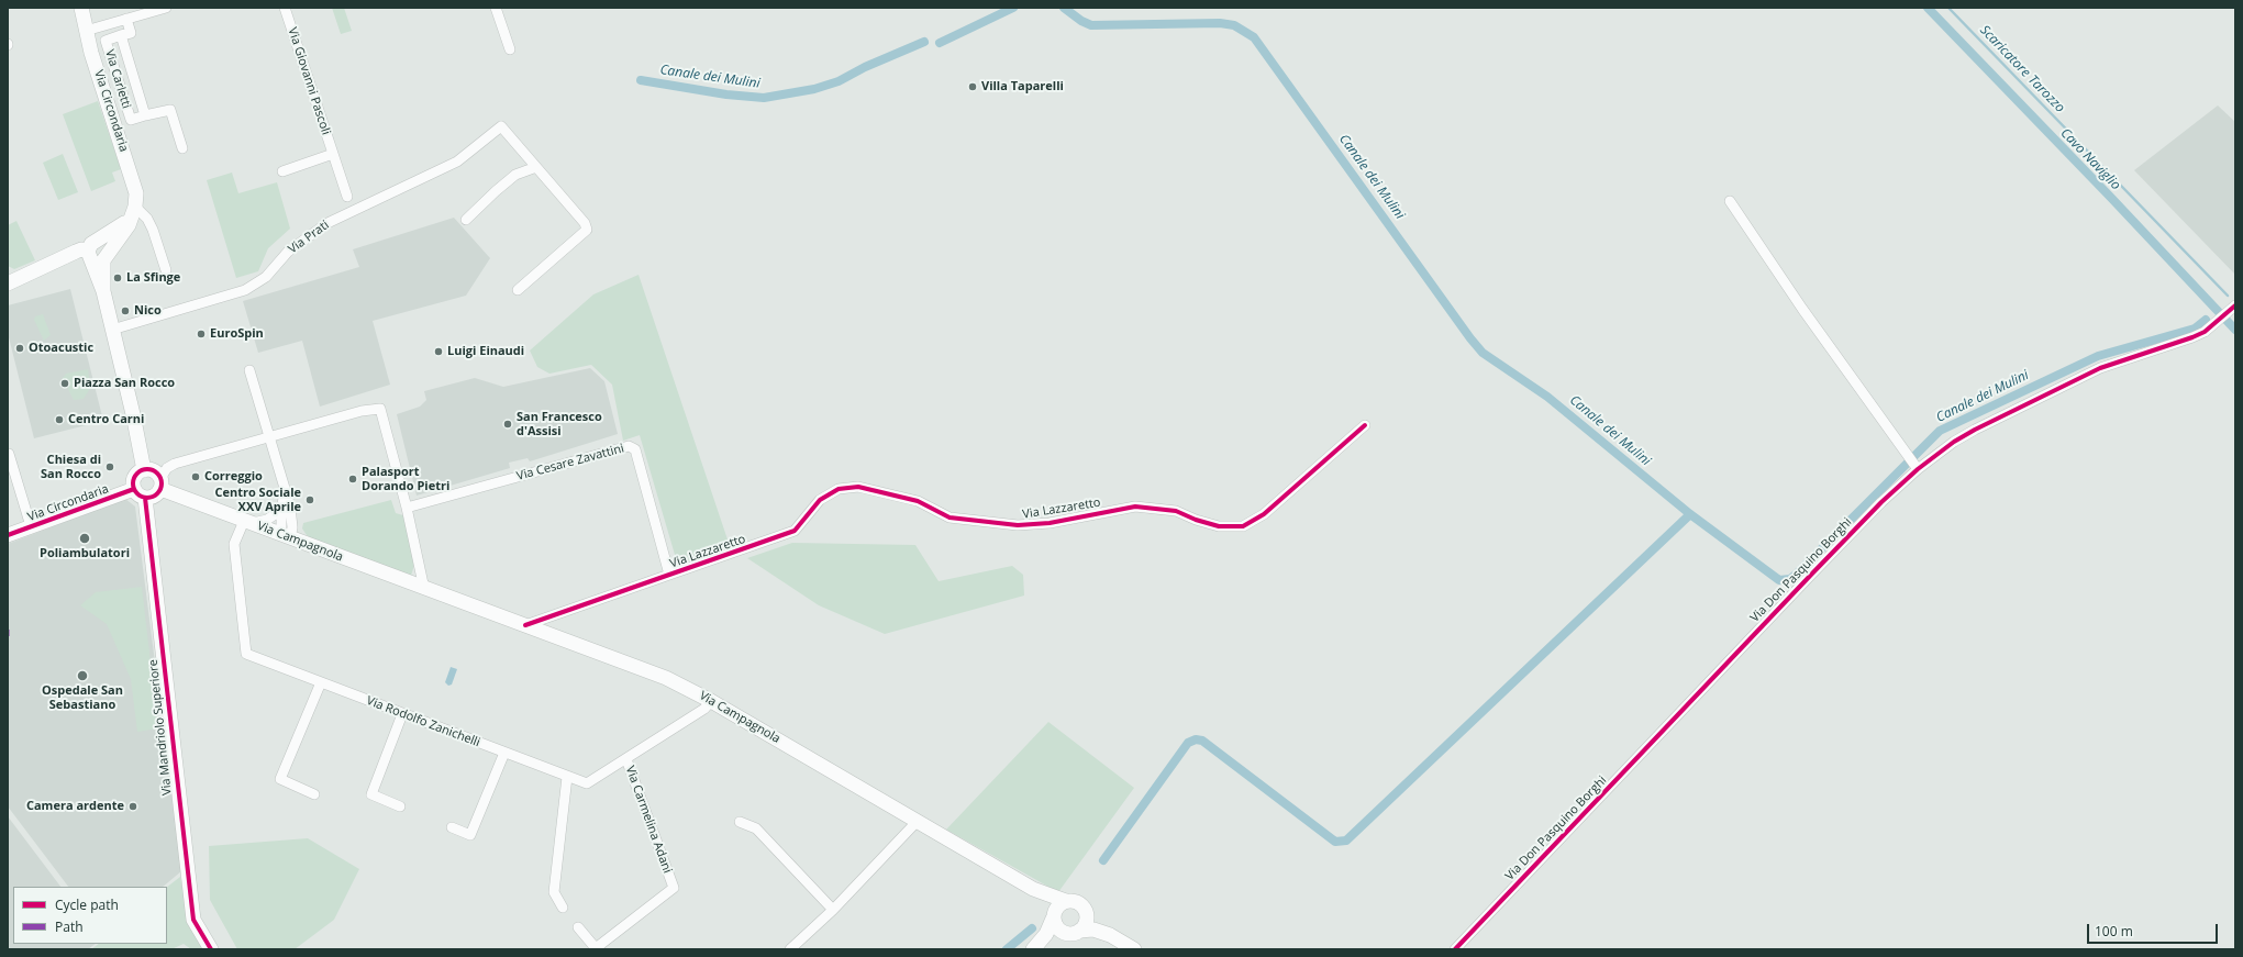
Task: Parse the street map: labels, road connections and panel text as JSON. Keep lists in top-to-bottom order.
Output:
{
  "streets": {
    "main road": ["Via Circondaria", "Via Campagnola", "Via Mandriolo Superiore"],
    "street": [
      "Via Carletti",
      "Via Giovanni Pascoli",
      "Via Prati",
      "Via Cesare Zavattini",
      "Via Lazzaretto",
      "Via Don Pasquino Borghi",
      "Via Rodolfo Zanichelli",
      "Via Carmelina Adani"
    ]
  },
  "crossings": [
    ["Via Circondaria", "Via Campagnola"],
    ["Via Circondaria", "Via Mandriolo Superiore"],
    ["Via Cesare Zavattini", "Via Lazzaretto"],
    ["Via Lazzaretto", "Via Campagnola"],
    ["Via Campagnola", "Via Rodolfo Zanichelli"],
    ["Via Campagnola", "Via Mandriolo Superiore"],
    ["Via Rodolfo Zanichelli", "Via Carmelina Adani"]
  ],
  "water": ["Scaricatore Tarozzo", "Canale dei Mulini", "Cavo Naviglio"],
  "places": [
    "Villa Taparelli",
    "La Sfinge",
    "Nico",
    "EuroSpin",
    "Otoacustic",
    "Luigi Einaudi",
    "Piazza San Rocco",
    "Centro Carni",
    "San Francesco d'Assisi",
    "Chiesa di San Rocco",
    "Correggio",
    "Palasport Dorando Pietri",
    "Centro Sociale XXV Aprile",
    "Poliambulatori",
    "Ospedale San Sebastiano",
    "Camera ardente"
  ],
  "legend": ["Cycle path", "Path"],
  "scale_bar": "100 m"
}
